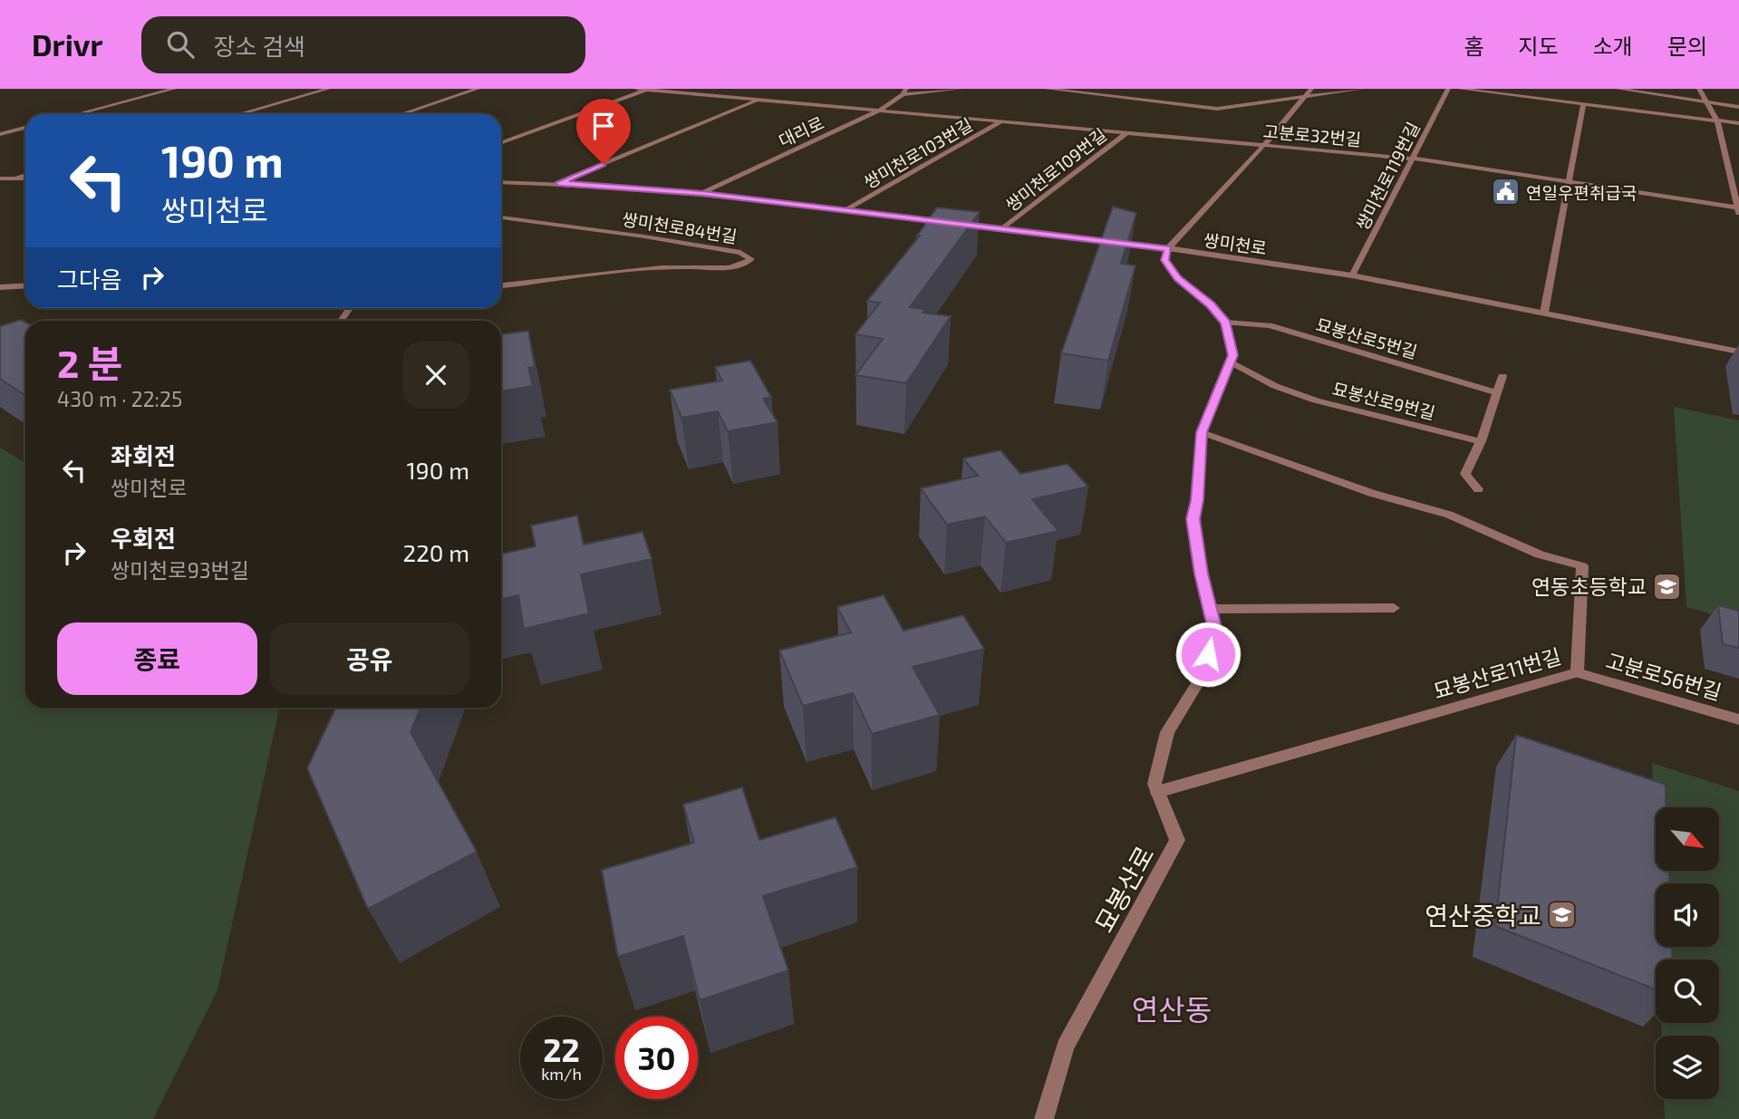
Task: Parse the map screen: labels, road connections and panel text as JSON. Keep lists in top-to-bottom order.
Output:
{
  "streets": {
    "street": [
      "대리로",
      "고분로32번길",
      "쌍미천로103번길",
      "쌍미천로109번길",
      "쌍미천로119번길",
      "쌍미천로84번길",
      "쌍미천로",
      "묘봉산로5번길",
      "묘봉산로9번길",
      "묘봉산로11번길",
      "고분로56번길",
      "묘봉산로"
    ]
  },
  "crossings": [
    ["대리로", "고분로32번길"],
    ["대리로", "쌍미천로"],
    ["고분로32번길", "쌍미천로103번길"],
    ["고분로32번길", "쌍미천로109번길"],
    ["고분로32번길", "쌍미천로119번길"],
    ["쌍미천로103번길", "쌍미천로"],
    ["쌍미천로109번길", "쌍미천로"],
    ["쌍미천로119번길", "쌍미천로"],
    ["묘봉산로5번길", "묘봉산로"],
    ["묘봉산로9번길", "묘봉산로"],
    ["묘봉산로11번길", "고분로56번길"],
    ["묘봉산로11번길", "묘봉산로"]
  ],
  "districts": ["연산동"],
  "places": {
    "public building": ["연일우편취급국"],
    "school or university": ["연동초등학교", "연산중학교"]
  },
  "north": "bottom right",
  "page": {
    "header": "Drivr",
    "search": "장소 검색",
    "nav": [
      "홈",
      "지도",
      "소개",
      "문의"
    ],
    "turn": ["190 m", "쌍미천로"],
    "then": "그다음",
    "heading": ["2 분", "430 m · 22:25"],
    "list": [
      {
        "name": "좌회전",
        "note": "쌍미천로",
        "value": "190 m"
      },
      {
        "name": "우회전",
        "note": "쌍미천로93번길",
        "value": "220 m"
      }
    ],
    "buttons": ["종료", "공유"],
    "speed": "22 km/h",
    "limit": "30"
  }
}
